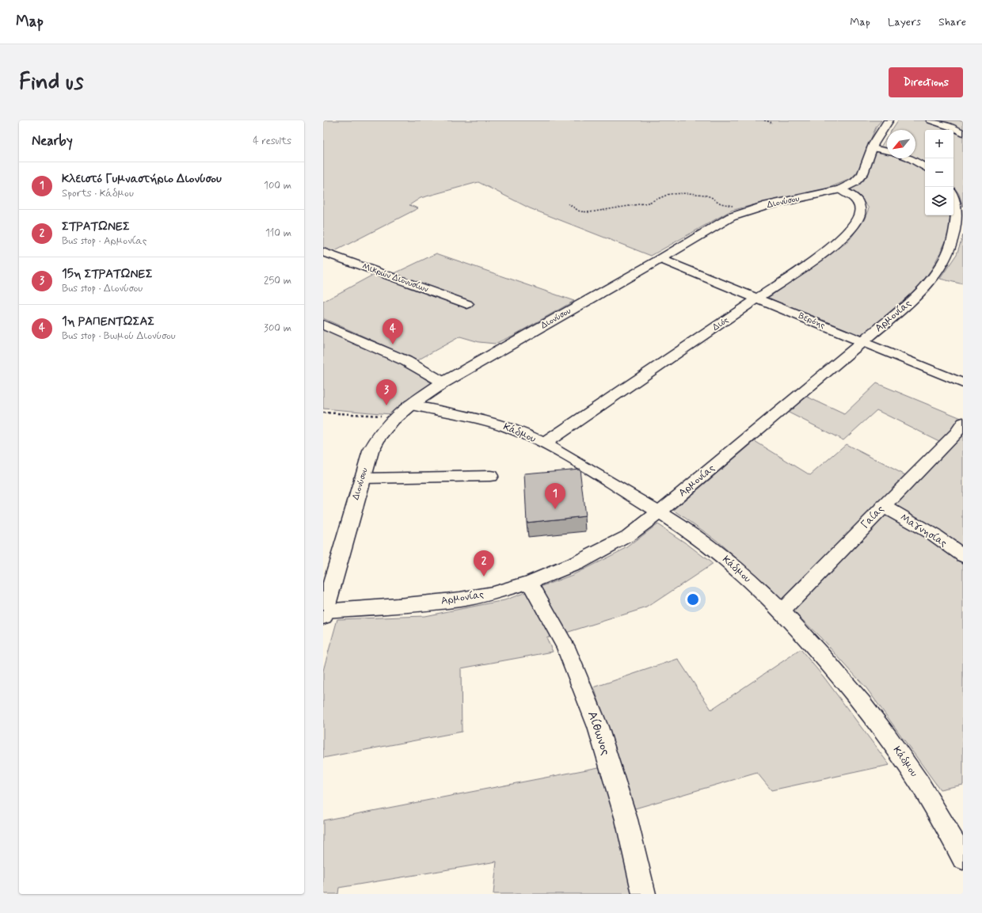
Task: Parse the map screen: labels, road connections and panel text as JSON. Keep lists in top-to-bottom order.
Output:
{
  "streets": {
    "main road": ["Διονύσου"],
    "street": [
      "Μικρών Διονυσίων",
      "Αρμονίας",
      "Βερόης",
      "Διός",
      "Κάδμου",
      "Γαίας",
      "Μαγνησίας",
      "Αίθωνος"
    ]
  },
  "crossings": [
    ["Διονύσου", "Αρμονίας"],
    ["Διονύσου", "Βερόης"],
    ["Διονύσου", "Διός"],
    ["Διονύσου", "Κάδμου"],
    ["Αρμονίας", "Βερόης"],
    ["Αρμονίας", "Κάδμου"],
    ["Αρμονίας", "Αίθωνος"],
    ["Βερόης", "Διός"],
    ["Διός", "Κάδμου"],
    ["Κάδμου", "Γαίας"],
    ["Γαίας", "Μαγνησίας"]
  ],
  "north": "bottom left",
  "page": {
    "header": "Map",
    "nav": ["Map", "Layers", "Share"],
    "buttons": "Directions",
    "title": "Find us",
    "heading": ["Nearby", "4 results"],
    "map_buttons": ["+", "−"],
    "list": [
      {
        "mark": "1",
        "name": "Κλειστό Γυμναστήριο Διονύσου",
        "note": "Sports · Κάδμου",
        "value": "100 m"
      },
      {
        "mark": "2",
        "name": "ΣΤΡΑΤΩΝΕΣ",
        "note": "Bus stop · Αρμονίας",
        "value": "110 m"
      },
      {
        "mark": "3",
        "name": "15η ΣΤΡΑΤΩΝΕΣ",
        "note": "Bus stop · Διονύσου",
        "value": "250 m"
      },
      {
        "mark": "4",
        "name": "1η ΡΑΠΕΝΤΩΣΑΣ",
        "note": "Bus stop · Βωμού Διονύσου",
        "value": "300 m"
      }
    ],
    "pins": [
      "4",
      "3",
      "1",
      "2"
    ]
  }
}
